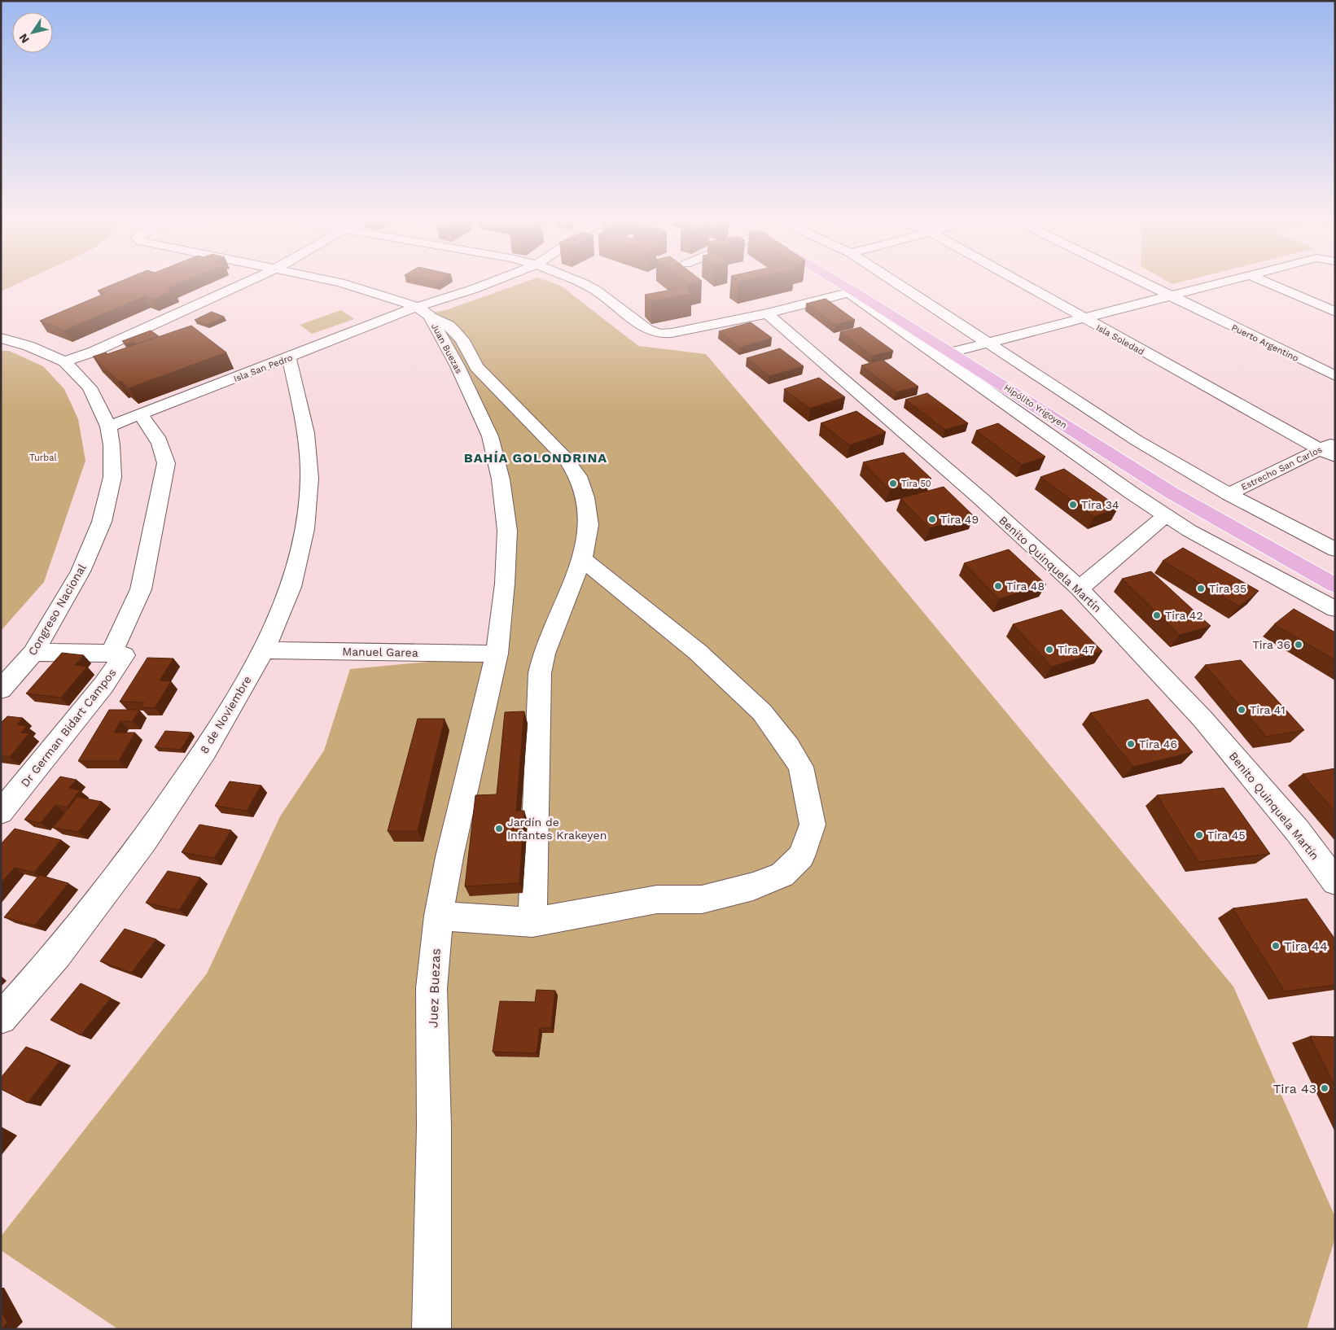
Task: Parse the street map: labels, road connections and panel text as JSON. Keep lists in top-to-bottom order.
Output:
{
  "streets": {
    "main road": ["Hipólito Yrigoyen"],
    "street": [
      "Isla Soledad",
      "Puerto Argentino",
      "Juan Buezas",
      "Isla San Pedro",
      "Estrecho San Carlos",
      "Benito Quinquela Martín",
      "Congreso Nacional",
      "Manuel Garea",
      "8 de Noviembre",
      "Dr German Bidart Campos",
      "Juez Buezas"
    ]
  },
  "crossings": [
    ["Isla Soledad", "Estrecho San Carlos"],
    ["Juan Buezas", "Isla San Pedro"],
    ["Juan Buezas", "Manuel Garea"],
    ["Juan Buezas", "Juez Buezas"],
    ["Isla San Pedro", "Congreso Nacional"],
    ["Isla San Pedro", "8 de Noviembre"],
    ["Congreso Nacional", "Dr German Bidart Campos"],
    ["Manuel Garea", "8 de Noviembre"],
    ["Manuel Garea", "Juez Buezas"]
  ],
  "districts": ["BAHÍA GOLONDRINA"],
  "parks": ["Turbal"],
  "places": [
    "Tira 50",
    "Tira 34",
    "Tira 49",
    "Tira 48",
    "Tira 35",
    "Tira 42",
    "Tira 36",
    "Tira 47",
    "Tira 41",
    "Tira 46",
    "Jardín de Infantes Krakeyen",
    "Tira 45",
    "Tira 44",
    "Tira 43"
  ],
  "north": "bottom left"
}
